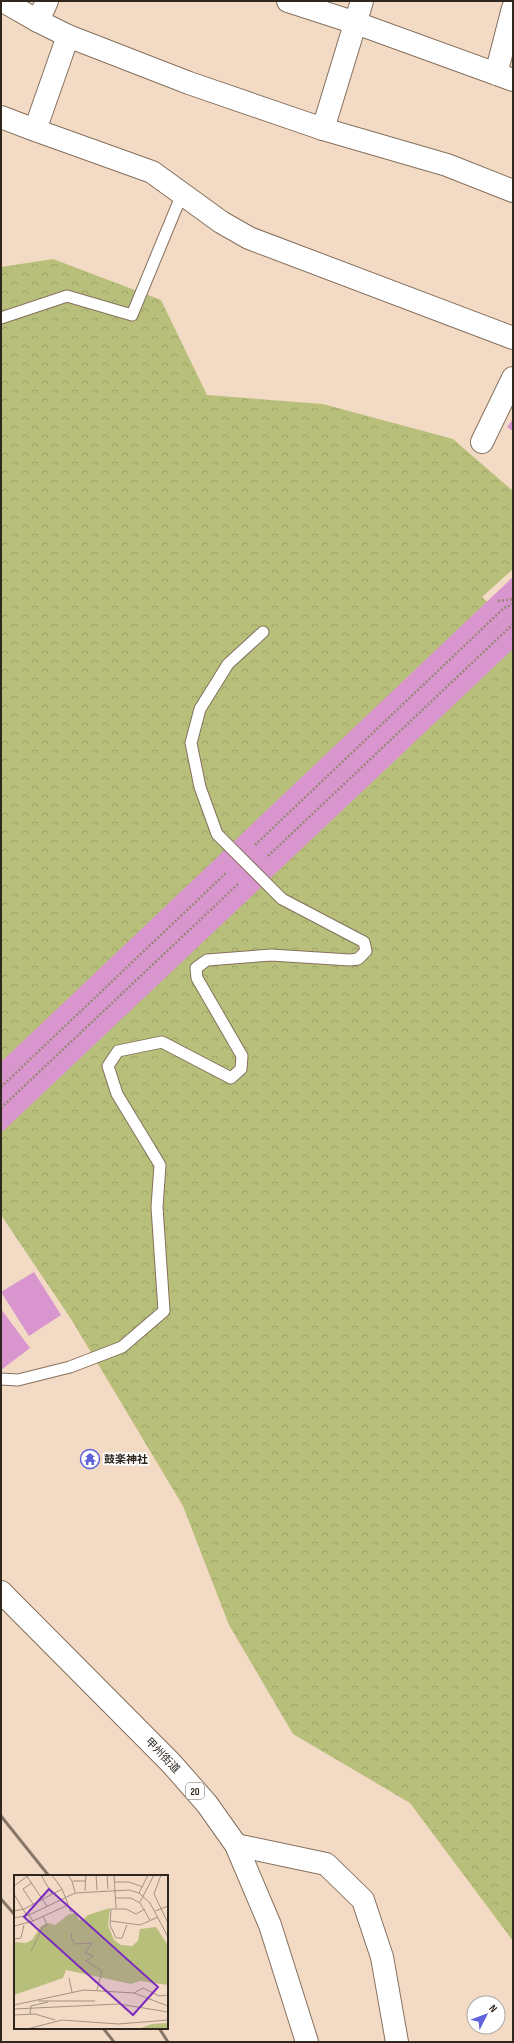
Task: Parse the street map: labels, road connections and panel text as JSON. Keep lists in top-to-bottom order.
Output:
{
  "streets": {
    "main road": ["甲州街道", "20"]
  },
  "places": {
    "temple": ["鼓楽神社"]
  },
  "north": "top right"
}
